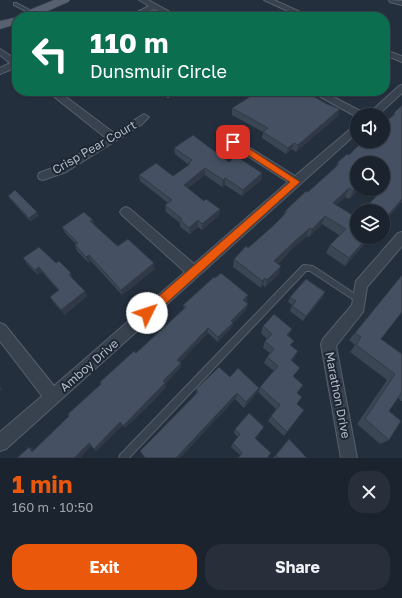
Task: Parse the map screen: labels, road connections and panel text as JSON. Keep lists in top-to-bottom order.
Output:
{
  "streets": {
    "street": ["Crisp Pear Court", "Amboy Drive", "Marathon Drive"]
  },
  "page": {
    "turn": ["110 m", "Dunsmuir Circle"],
    "heading": ["1 min", "160 m · 10:50"],
    "buttons": ["Exit", "Share"]
  }
}
